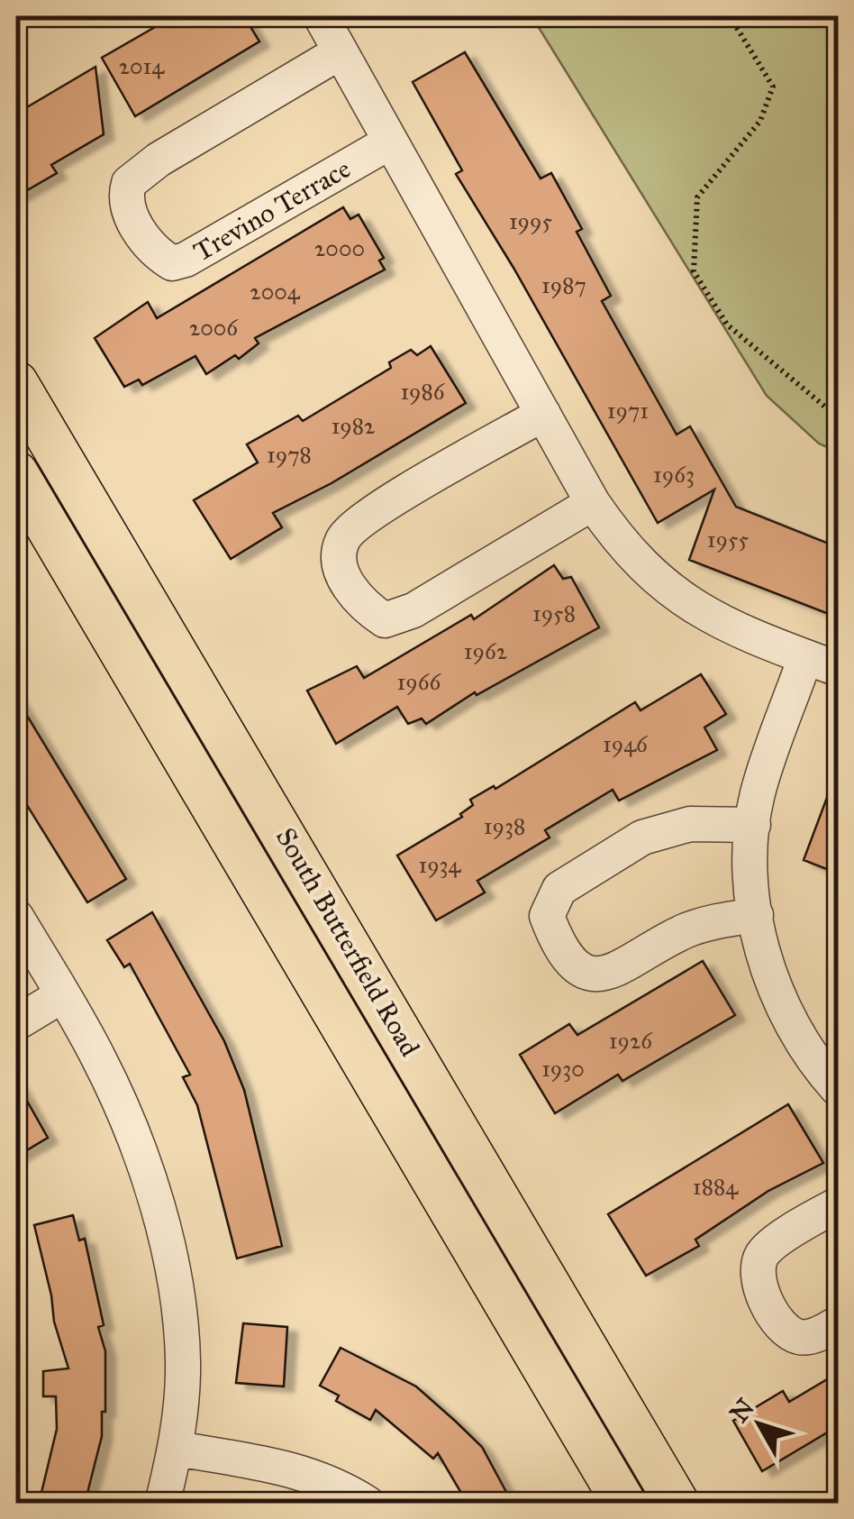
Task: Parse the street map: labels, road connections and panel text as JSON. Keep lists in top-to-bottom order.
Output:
{
  "streets": {
    "main road": ["South Butterfield Road"],
    "street": ["Trevino Terrace"]
  },
  "house_numbers": [
    "2014",
    "1995",
    "2000",
    "1987",
    "2004",
    "2006",
    "1986",
    "1971",
    "1982",
    "1978",
    "1963",
    "1955",
    "1958",
    "1962",
    "1966",
    "1946",
    "1938",
    "1934",
    "1926",
    "1930",
    "1884"
  ],
  "north": "top left"
}
